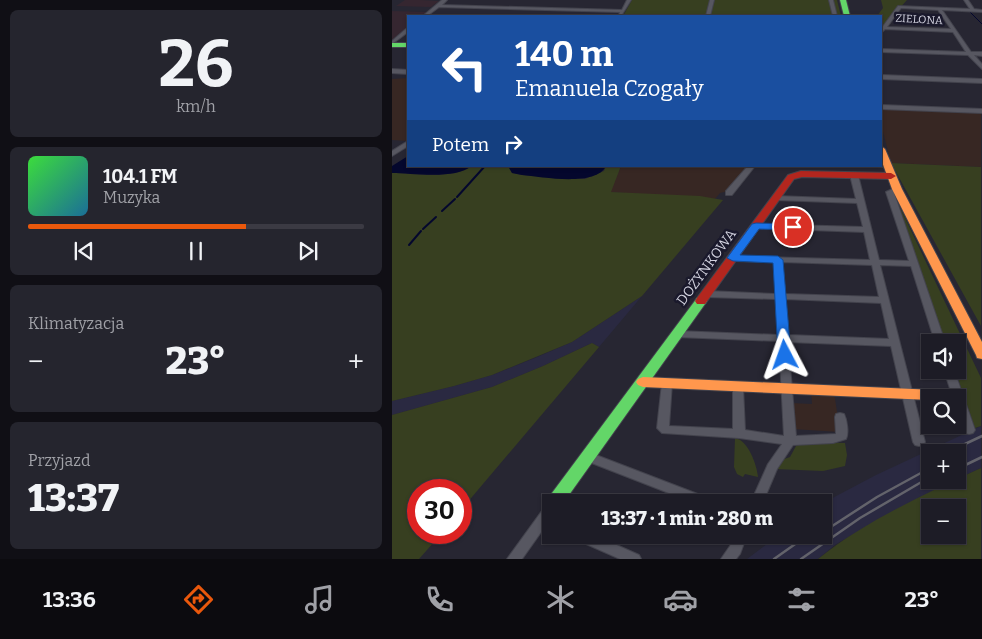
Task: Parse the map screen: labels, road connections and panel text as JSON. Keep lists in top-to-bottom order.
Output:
{
  "streets": {
    "street": ["ZIELONA", "DOŻYNKOWA"]
  },
  "page": {
    "tile": [
      ["26", "km/h"],
      "Klimatyzacja",
      ["Przyjazd", "13:37"]
    ],
    "turn": ["140 m", "Emanuela Czogały"],
    "then": "Potem",
    "song": ["104.1 FM", "Muzyka"],
    "map_buttons": ["+", "−"],
    "heat": ["−", "23°", "+"],
    "limit": "30",
    "trip": "13:37 · 1 min · 280 m",
    "tabs": ["13:36", "23°"]
  }
}
